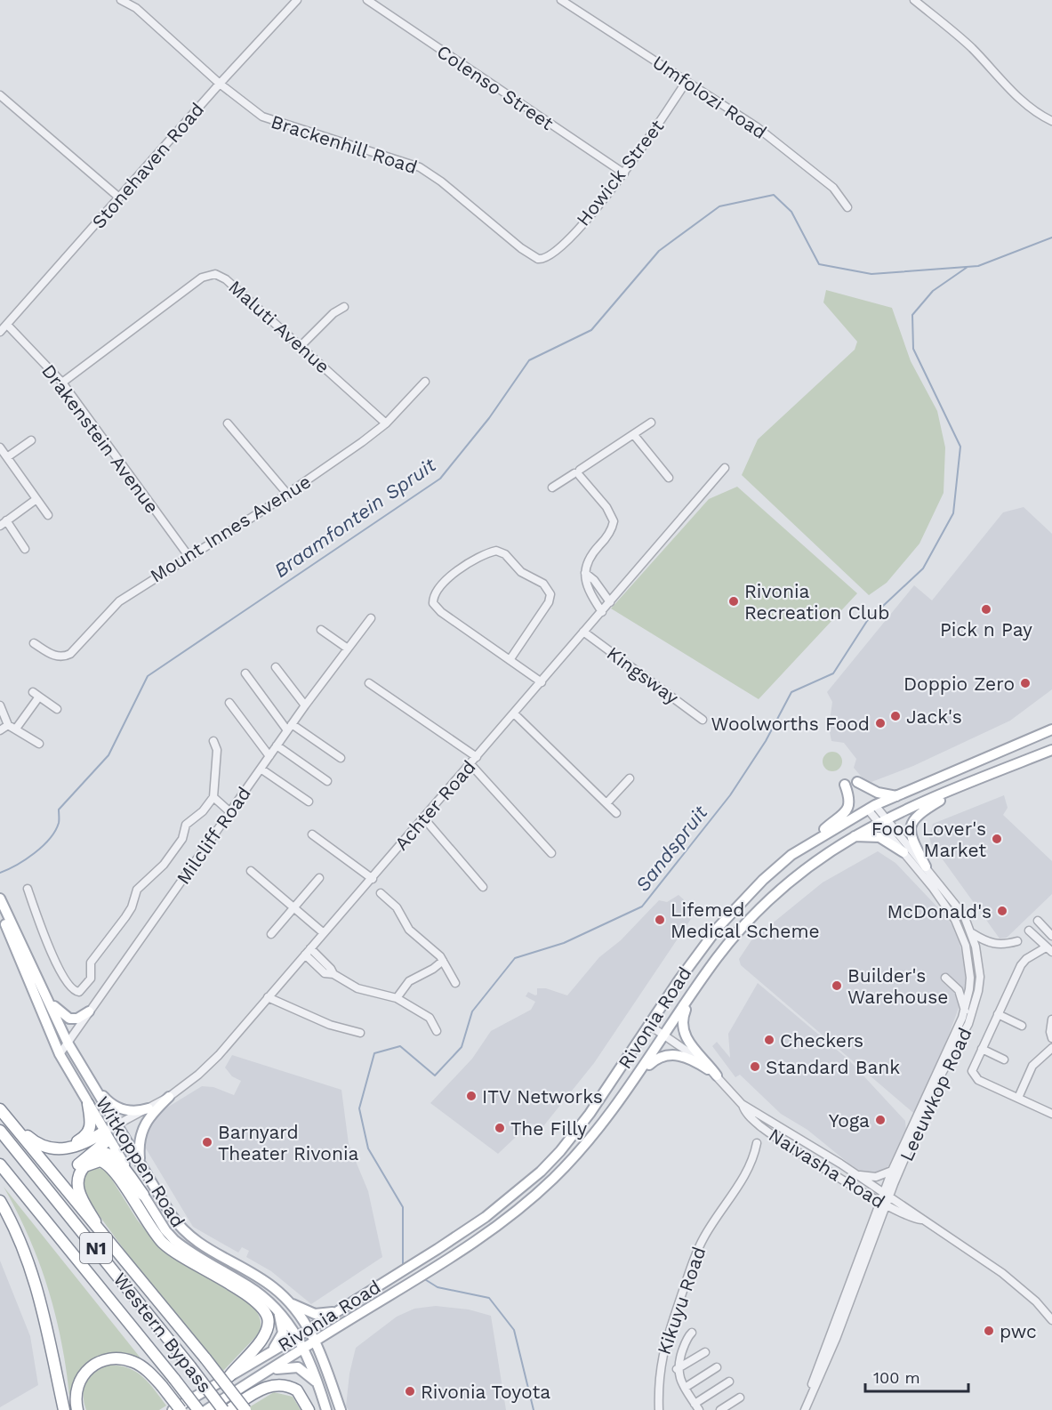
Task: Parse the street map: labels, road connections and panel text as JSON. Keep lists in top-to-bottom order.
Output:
{
  "streets": {
    "highway": ["N1", "Western Bypass"],
    "main road": ["Rivonia Road", "Witkoppen Road"],
    "street": [
      "Colenso Street",
      "Umfolozi Road",
      "Brackenhill Road",
      "Stonehaven Road",
      "Howick Street",
      "Maluti Avenue",
      "Drakenstein Avenue",
      "Mount Innes Avenue",
      "Kingsway",
      "Achter Road",
      "Milcliff Road",
      "Leeuwkop Road",
      "Naivasha Road",
      "Kikuyu Road"
    ]
  },
  "crossings": [
    ["Colenso Street", "Howick Street"],
    ["Umfolozi Road", "Howick Street"],
    ["Brackenhill Road", "Stonehaven Road"],
    ["Brackenhill Road", "Howick Street"],
    ["Stonehaven Road", "Drakenstein Avenue"],
    ["Maluti Avenue", "Drakenstein Avenue"],
    ["Maluti Avenue", "Mount Innes Avenue"],
    ["Drakenstein Avenue", "Mount Innes Avenue"],
    ["Kingsway", "Achter Road"],
    ["Achter Road", "Witkoppen Road"],
    ["Milcliff Road", "Witkoppen Road"],
    ["Rivonia Road", "Leeuwkop Road"],
    ["Rivonia Road", "Witkoppen Road"],
    ["Rivonia Road", "Naivasha Road"],
    ["Leeuwkop Road", "Naivasha Road"]
  ],
  "water": ["Braamfontein Spruit", "Sandspruit"],
  "places": [
    "Rivonia Recreation Club",
    "Pick n Pay",
    "Doppio Zero",
    "Jack's",
    "Woolworths Food",
    "Food Lover's Market",
    "McDonald's",
    "Lifemed Medical Scheme",
    "Builder's Warehouse",
    "Checkers",
    "Standard Bank",
    "ITV Networks",
    "Yoga",
    "The Filly",
    "Barnyard Theater Rivonia",
    "pwc",
    "Rivonia Toyota"
  ],
  "scale_bar": "100 m"
}
